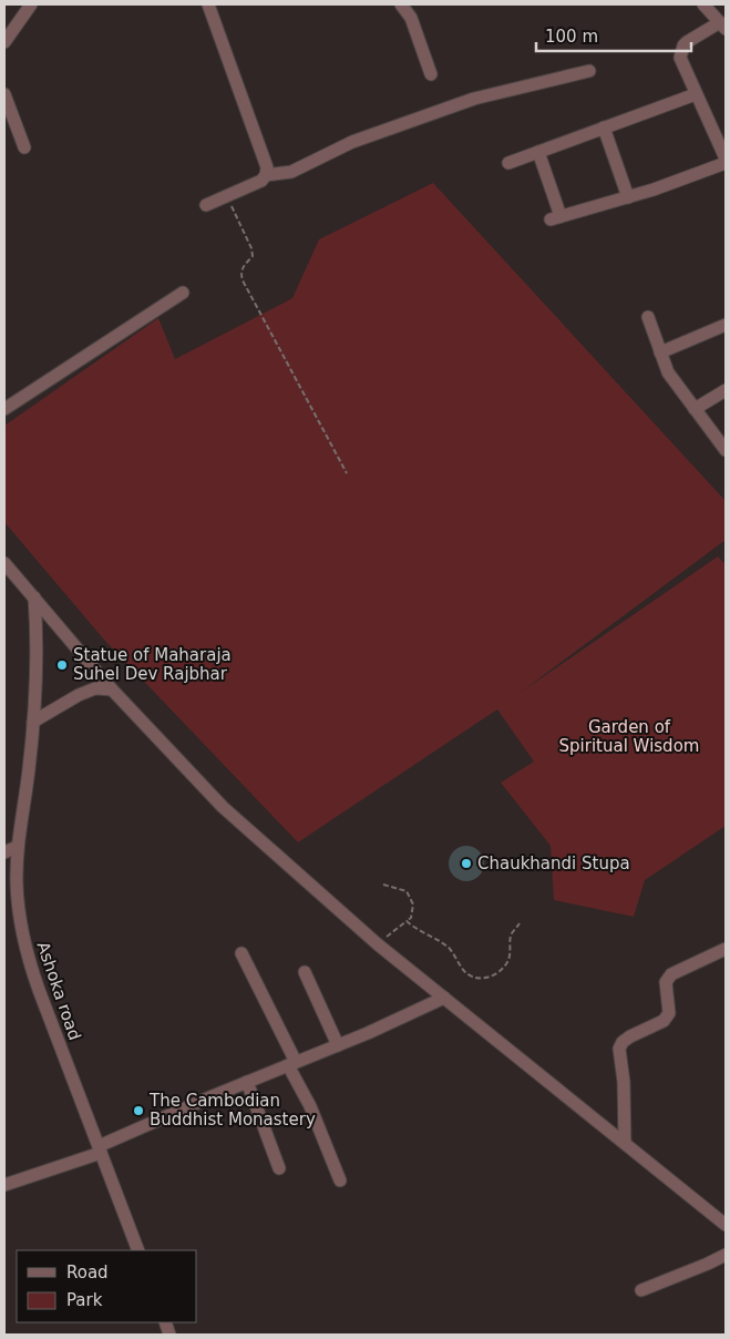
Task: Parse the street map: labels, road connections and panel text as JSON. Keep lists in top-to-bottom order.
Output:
{
  "streets": {
    "street": ["Ashoka road"]
  },
  "parks": ["Garden of Spiritual Wisdom"],
  "places": ["Statue of Maharaja Suhel Dev Rajbhar", "Chaukhandi Stupa", "The Cambodian Buddhist Monastery"],
  "legend": ["Road", "Park"],
  "scale_bar": "100 m"
}
